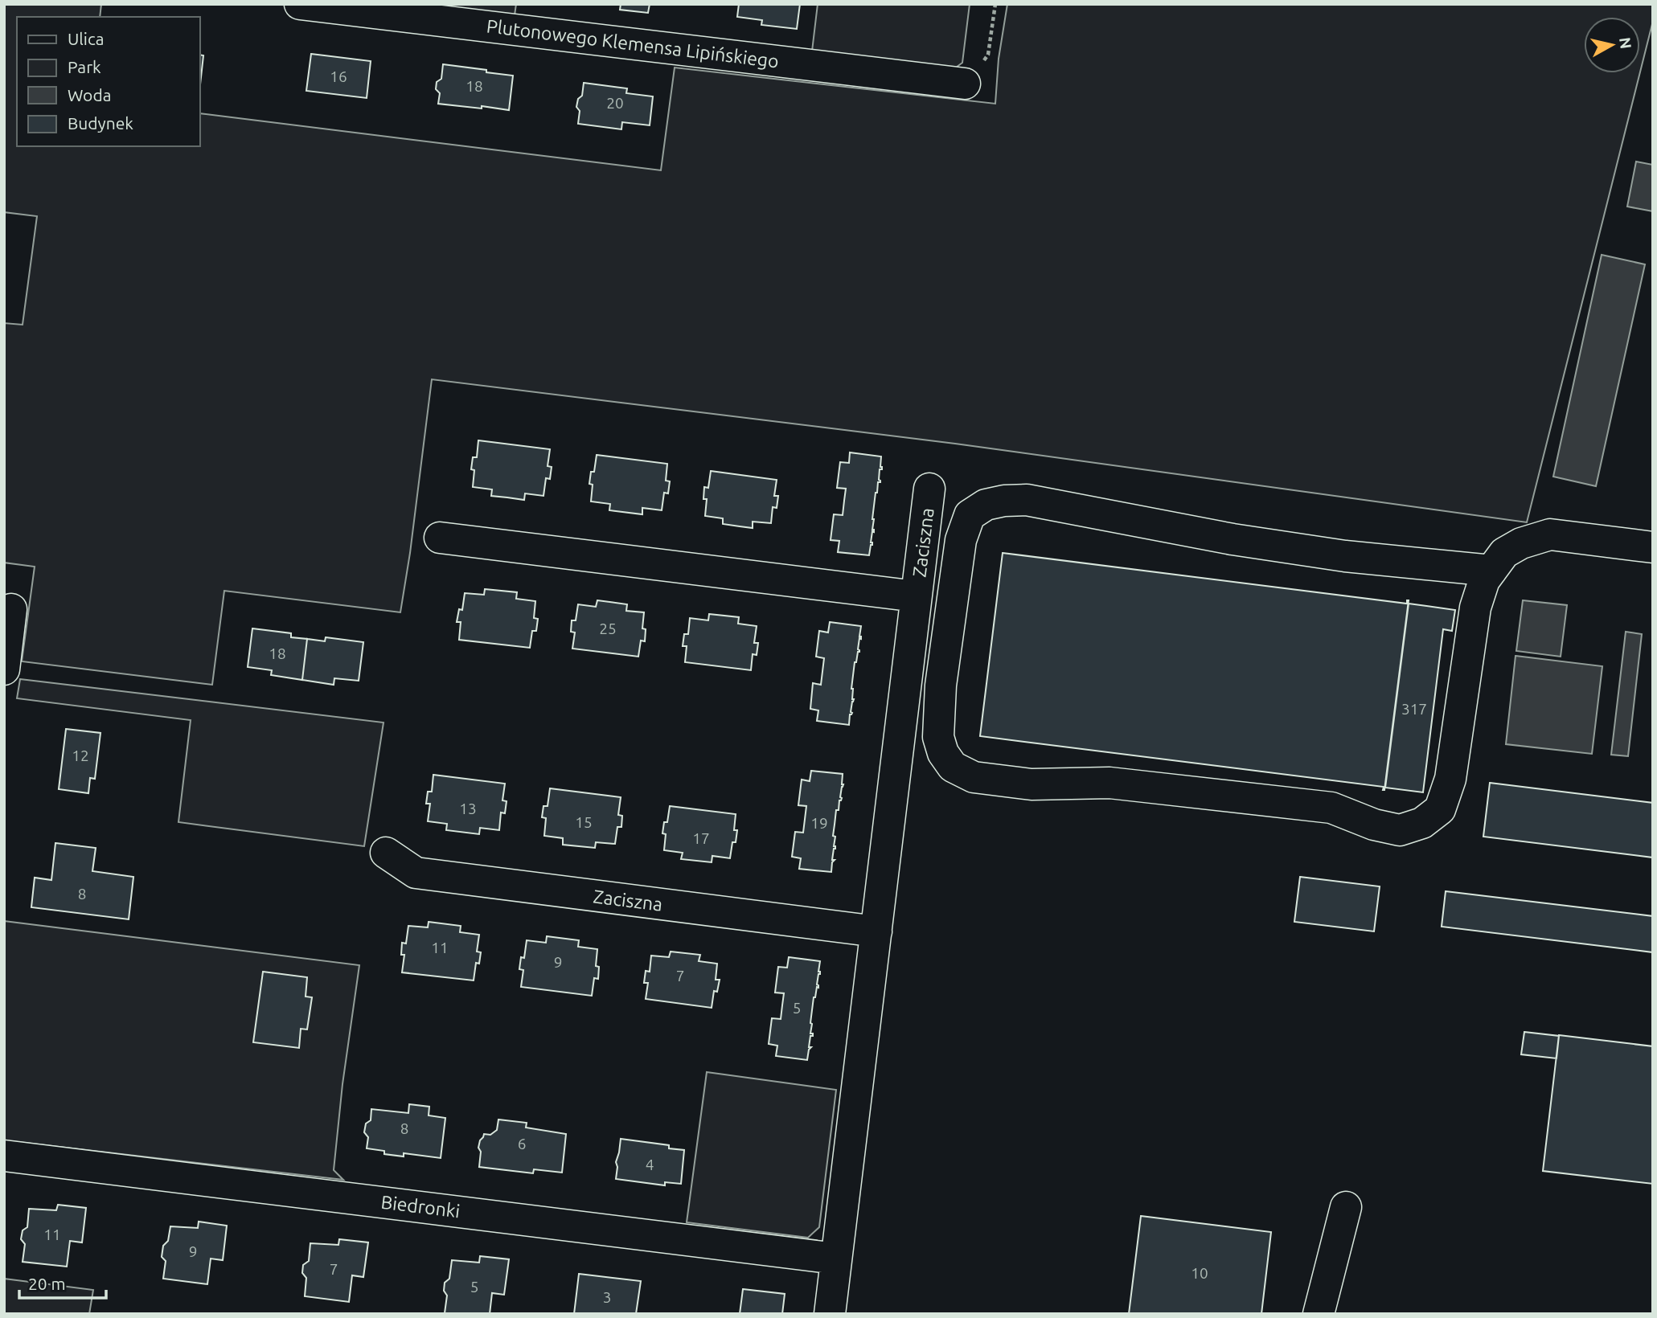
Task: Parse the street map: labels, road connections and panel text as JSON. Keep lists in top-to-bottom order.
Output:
{
  "streets": {
    "street": ["Plutonowego Klemensa Lipińskiego", "Zaciszna", "Biedronki"]
  },
  "crossings": [
    ["Zaciszna", "Biedronki"]
  ],
  "house_numbers": [
    "16",
    "18",
    "20",
    "25",
    "18",
    "317",
    "12",
    "13",
    "15",
    "19",
    "17",
    "8",
    "11",
    "9",
    "7",
    "5",
    "8",
    "6",
    "4",
    "11",
    "9",
    "7",
    "10",
    "5",
    "3"
  ],
  "legend": [
    "Ulica",
    "Park",
    "Woda",
    "Budynek"
  ],
  "scale_bar": "20 m",
  "north": "right"
}
